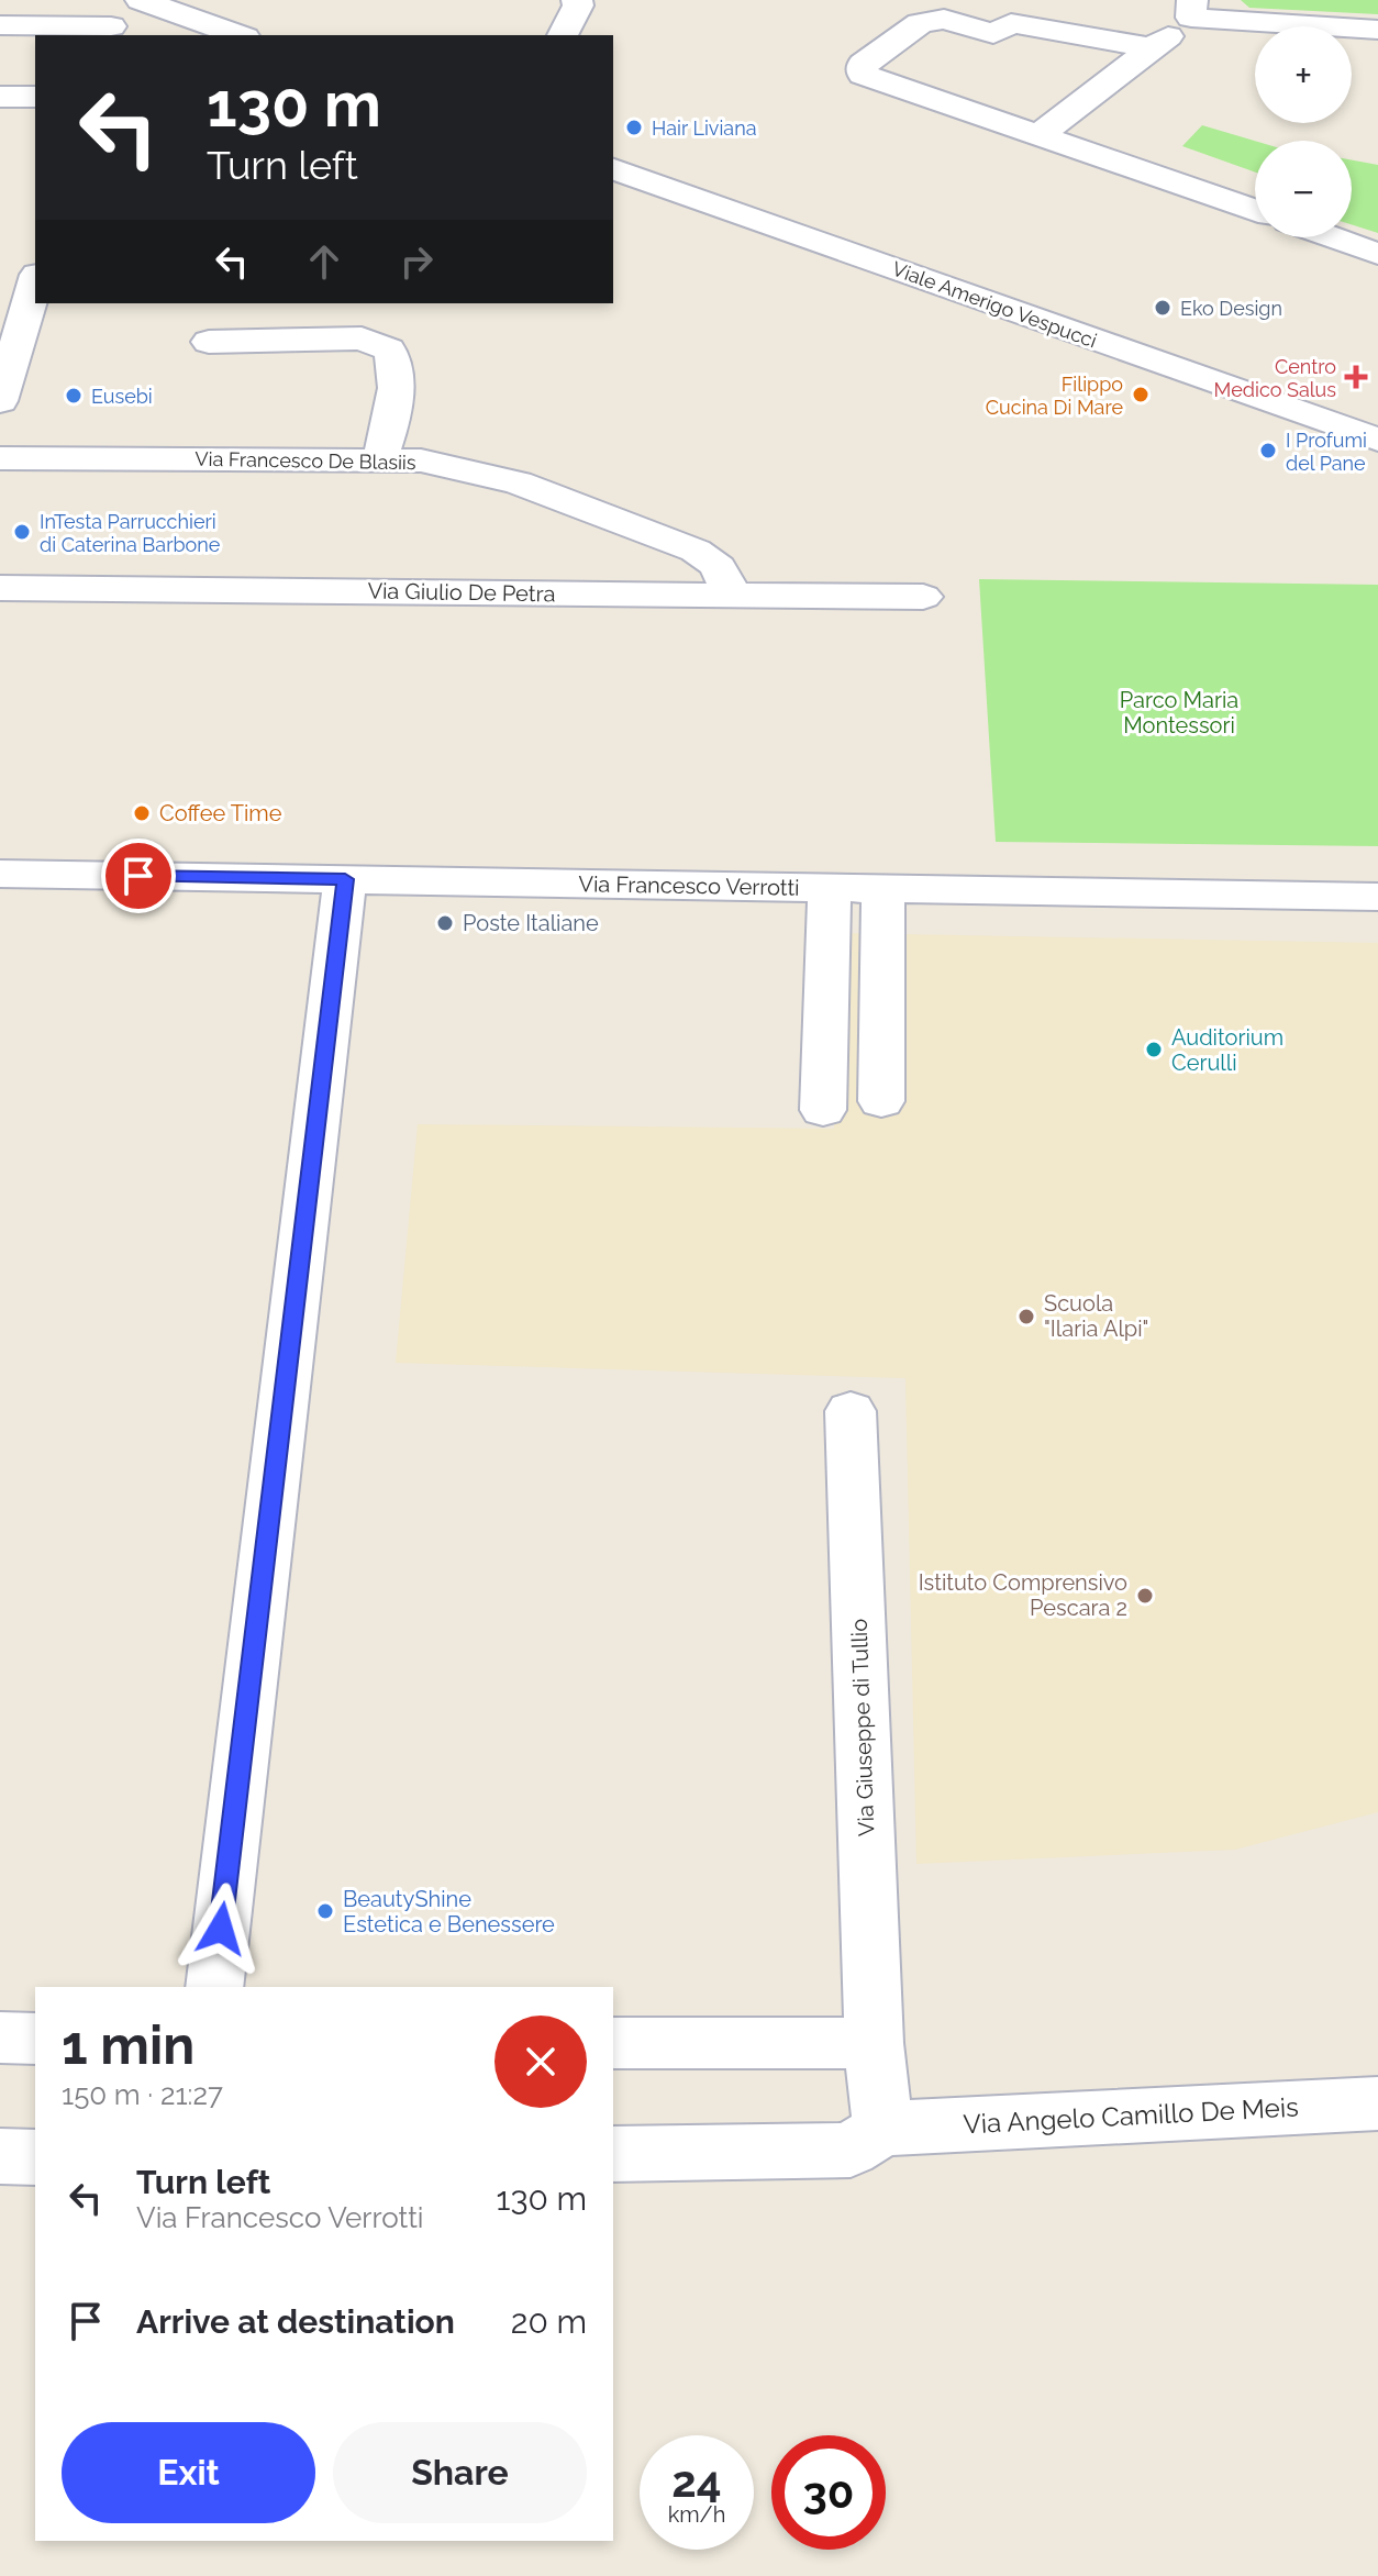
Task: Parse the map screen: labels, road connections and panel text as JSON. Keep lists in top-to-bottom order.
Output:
{
  "streets": {
    "street": [
      "Viale Amerigo Vespucci",
      "Via Francesco De Blasiis",
      "Via Giulio De Petra",
      "Via Francesco Verrotti",
      "Via Giuseppe di Tullio",
      "Via Angelo Camillo De Meis"
    ]
  },
  "crossings": [
    ["Via Francesco De Blasiis", "Via Giulio De Petra"]
  ],
  "parks": ["Parco Maria Montessori"],
  "places": {
    "other": [
      "Hair Liviana",
      "Eko Design",
      "Filippo Cucina Di Mare",
      "Eusebi",
      "I Profumi del Pane",
      "InTesta Parrucchieri di Caterina Barbone",
      "Coffee Time",
      "Poste Italiane",
      "Auditorium Cerulli",
      "Scuola \"Ilaria Alpi\"",
      "Istituto Comprensivo Pescara 2",
      "BeautyShine Estetica e Benessere"
    ],
    "health": ["Centro Medico Salus"]
  },
  "page": {
    "map_buttons": ["+", "−"],
    "turn": ["130 m", "Turn left"],
    "heading": ["1 min", "150 m · 21:27"],
    "list": [
      {
        "name": "Turn left",
        "note": "Via Francesco Verrotti",
        "value": "130 m"
      },
      {
        "name": "Arrive at destination",
        "value": "20 m"
      }
    ],
    "buttons": ["Exit", "Share"],
    "speed": "24 km/h",
    "limit": "30"
  }
}
